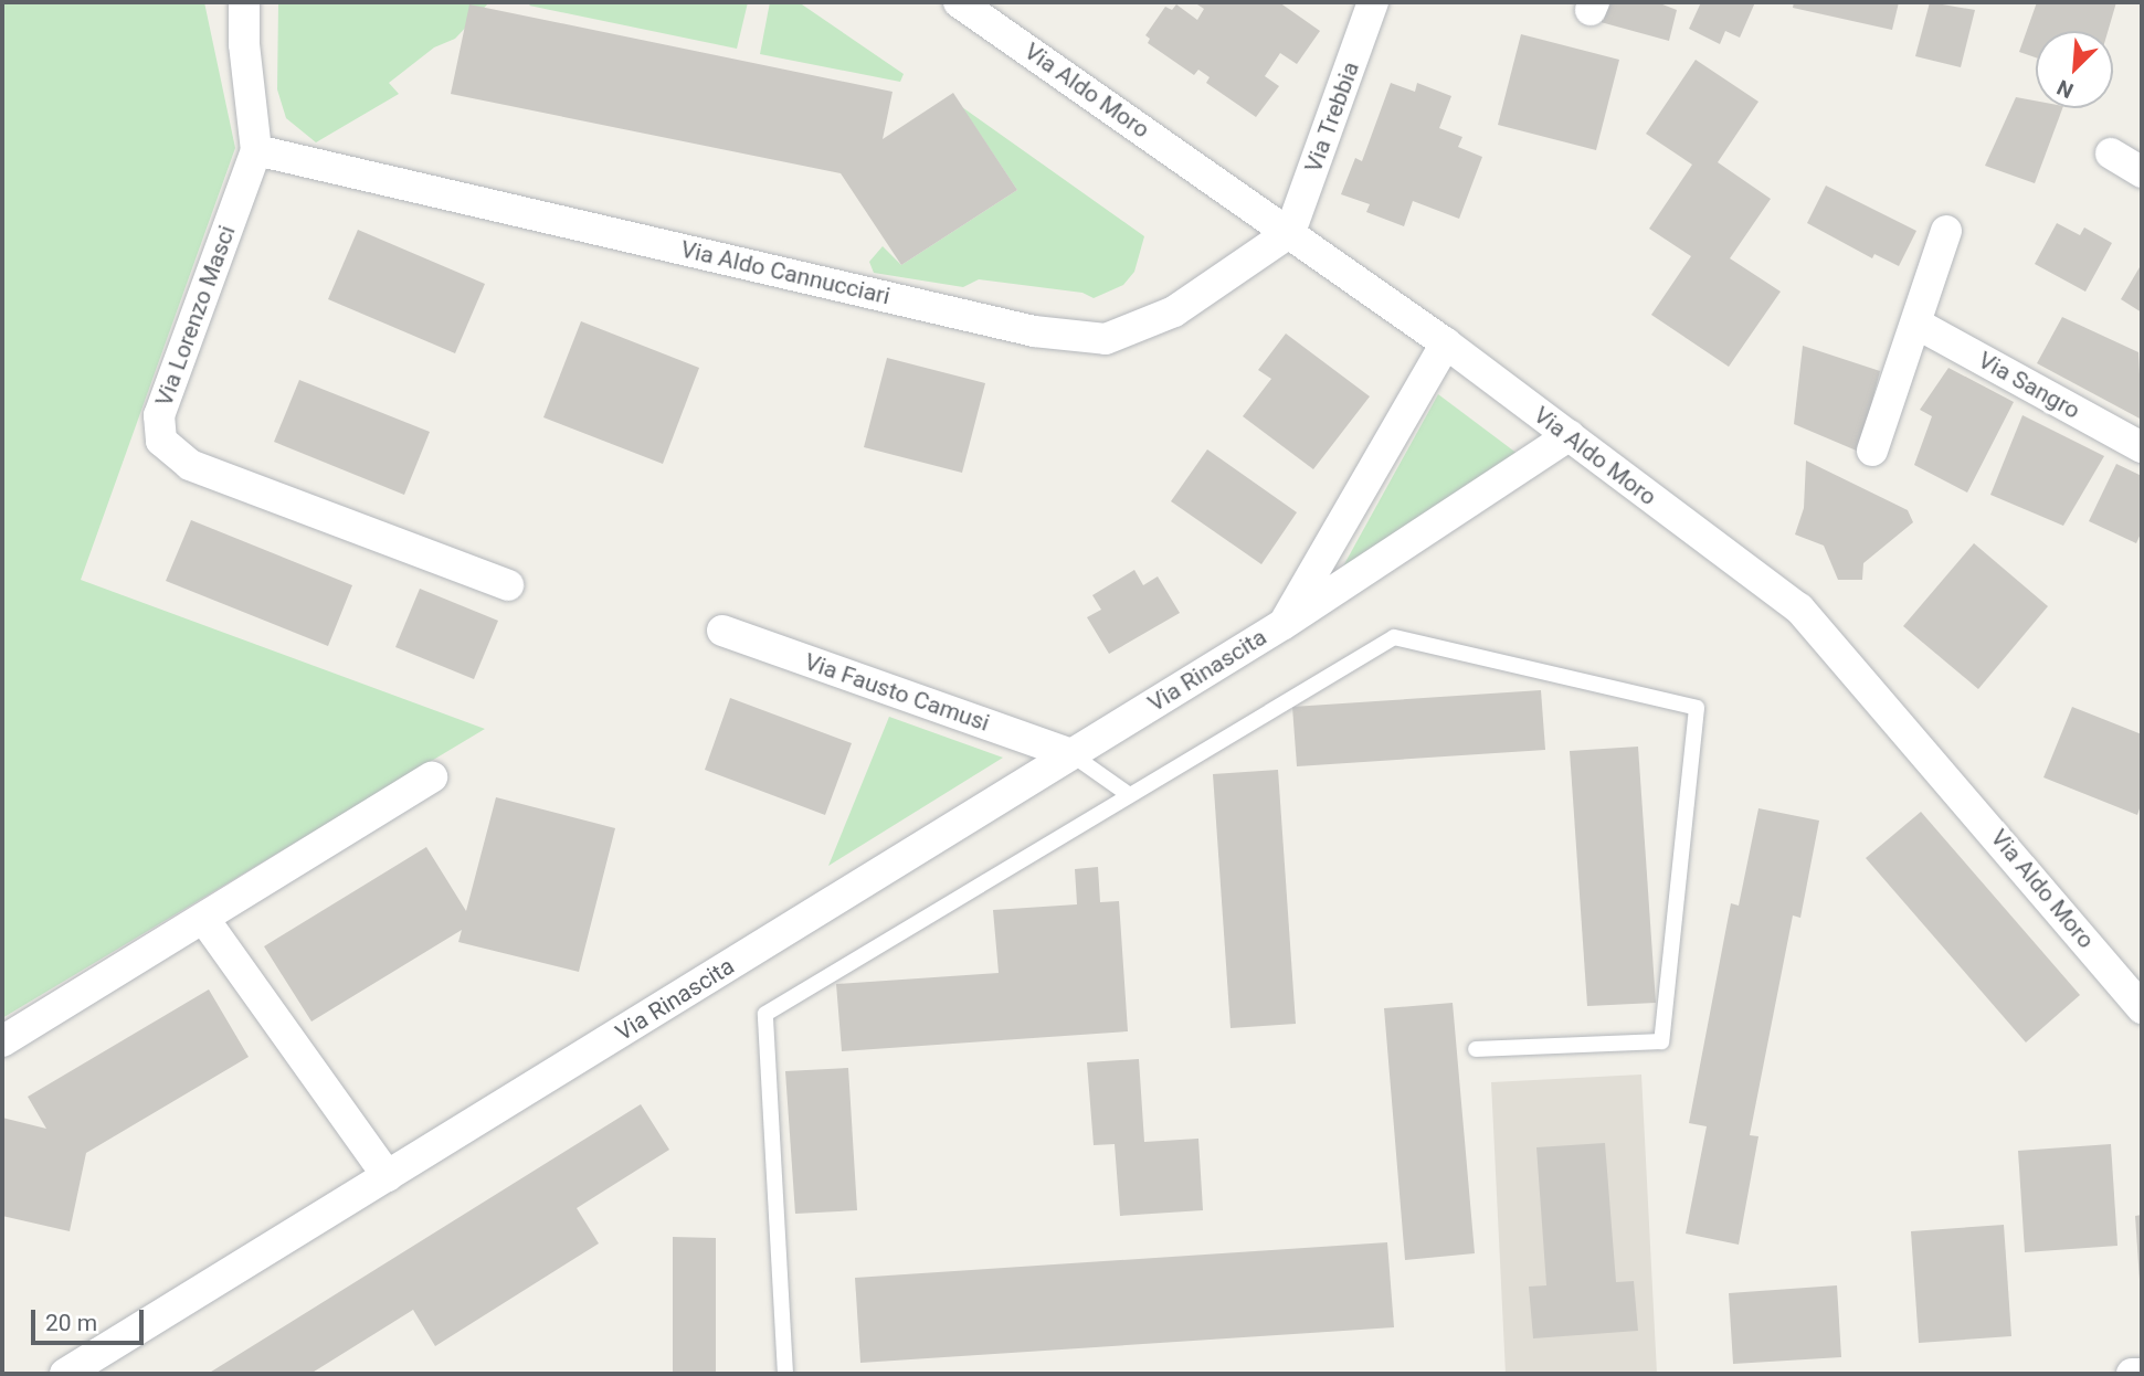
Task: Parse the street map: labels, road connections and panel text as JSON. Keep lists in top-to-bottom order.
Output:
{
  "streets": {
    "street": [
      "Via Aldo Moro",
      "Via Trebbia",
      "Via Aldo Cannucciari",
      "Via Lorenzo Masci",
      "Via Sangro",
      "Via Rinascita",
      "Via Fausto Camusi"
    ]
  },
  "crossings": [
    ["Via Aldo Moro", "Via Trebbia"],
    ["Via Aldo Moro", "Via Aldo Cannucciari"],
    ["Via Aldo Moro", "Via Rinascita"],
    ["Via Trebbia", "Via Aldo Cannucciari"],
    ["Via Aldo Cannucciari", "Via Lorenzo Masci"],
    ["Via Rinascita", "Via Fausto Camusi"]
  ],
  "scale_bar": "20 m",
  "north": "bottom left"
}
